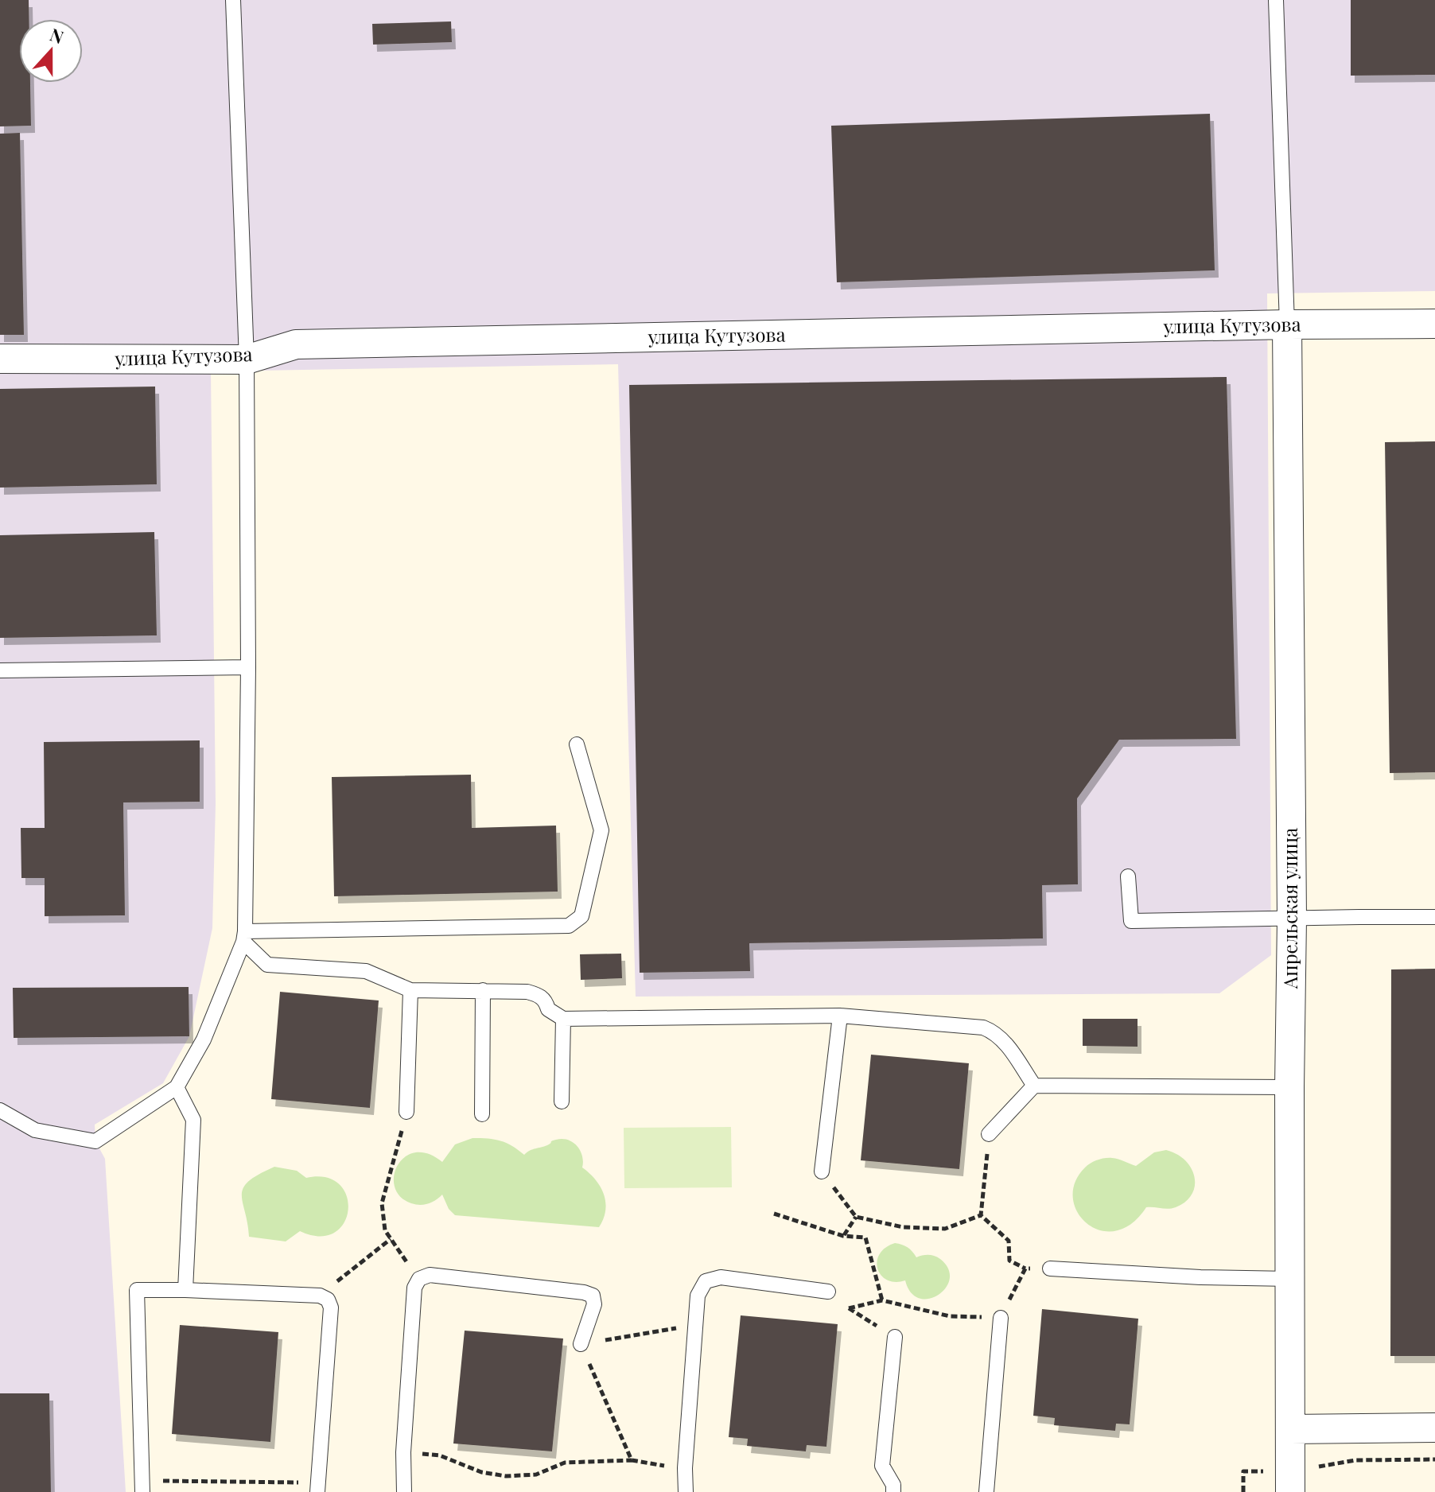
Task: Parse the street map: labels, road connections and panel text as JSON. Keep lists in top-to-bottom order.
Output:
{
  "streets": {
    "street": ["улица Кутузова", "Апрельская улица"]
  },
  "crossings": [
    ["улица Кутузова", "Апрельская улица"]
  ],
  "north": "top"
}
